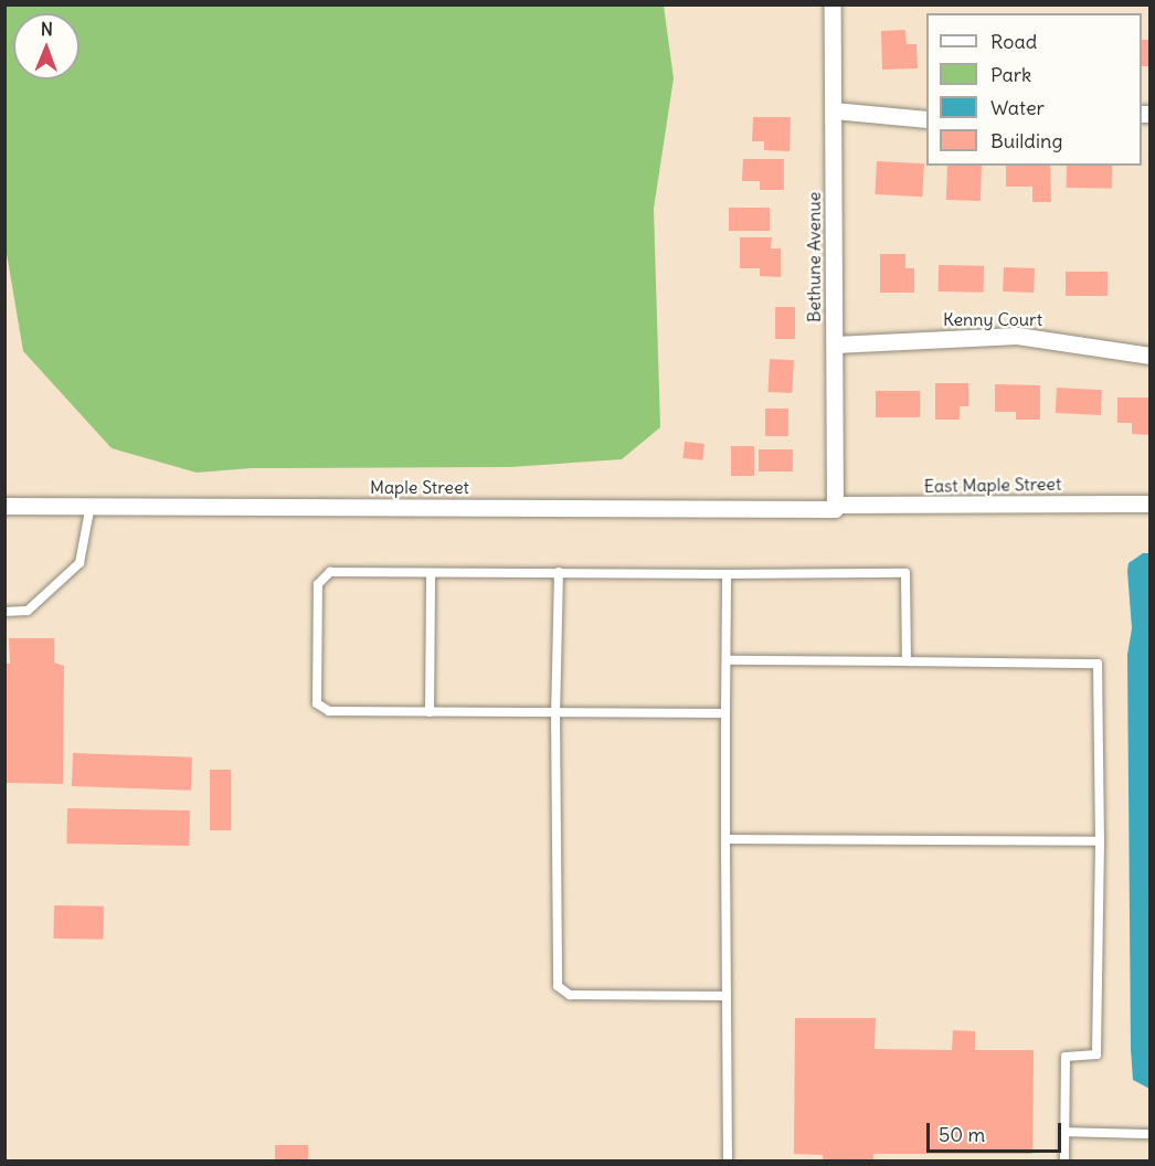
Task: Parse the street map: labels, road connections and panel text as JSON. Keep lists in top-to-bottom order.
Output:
{
  "streets": {
    "street": [
      "Bethune Avenue",
      "Kenny Court",
      "East Maple Street",
      "Maple Street"
    ]
  },
  "crossings": [
    ["Bethune Avenue", "Kenny Court"],
    ["Bethune Avenue", "East Maple Street"],
    ["Bethune Avenue", "Maple Street"],
    ["East Maple Street", "Maple Street"]
  ],
  "legend": [
    "Road",
    "Park",
    "Water",
    "Building"
  ],
  "scale_bar": "50 m",
  "north": "top"
}
